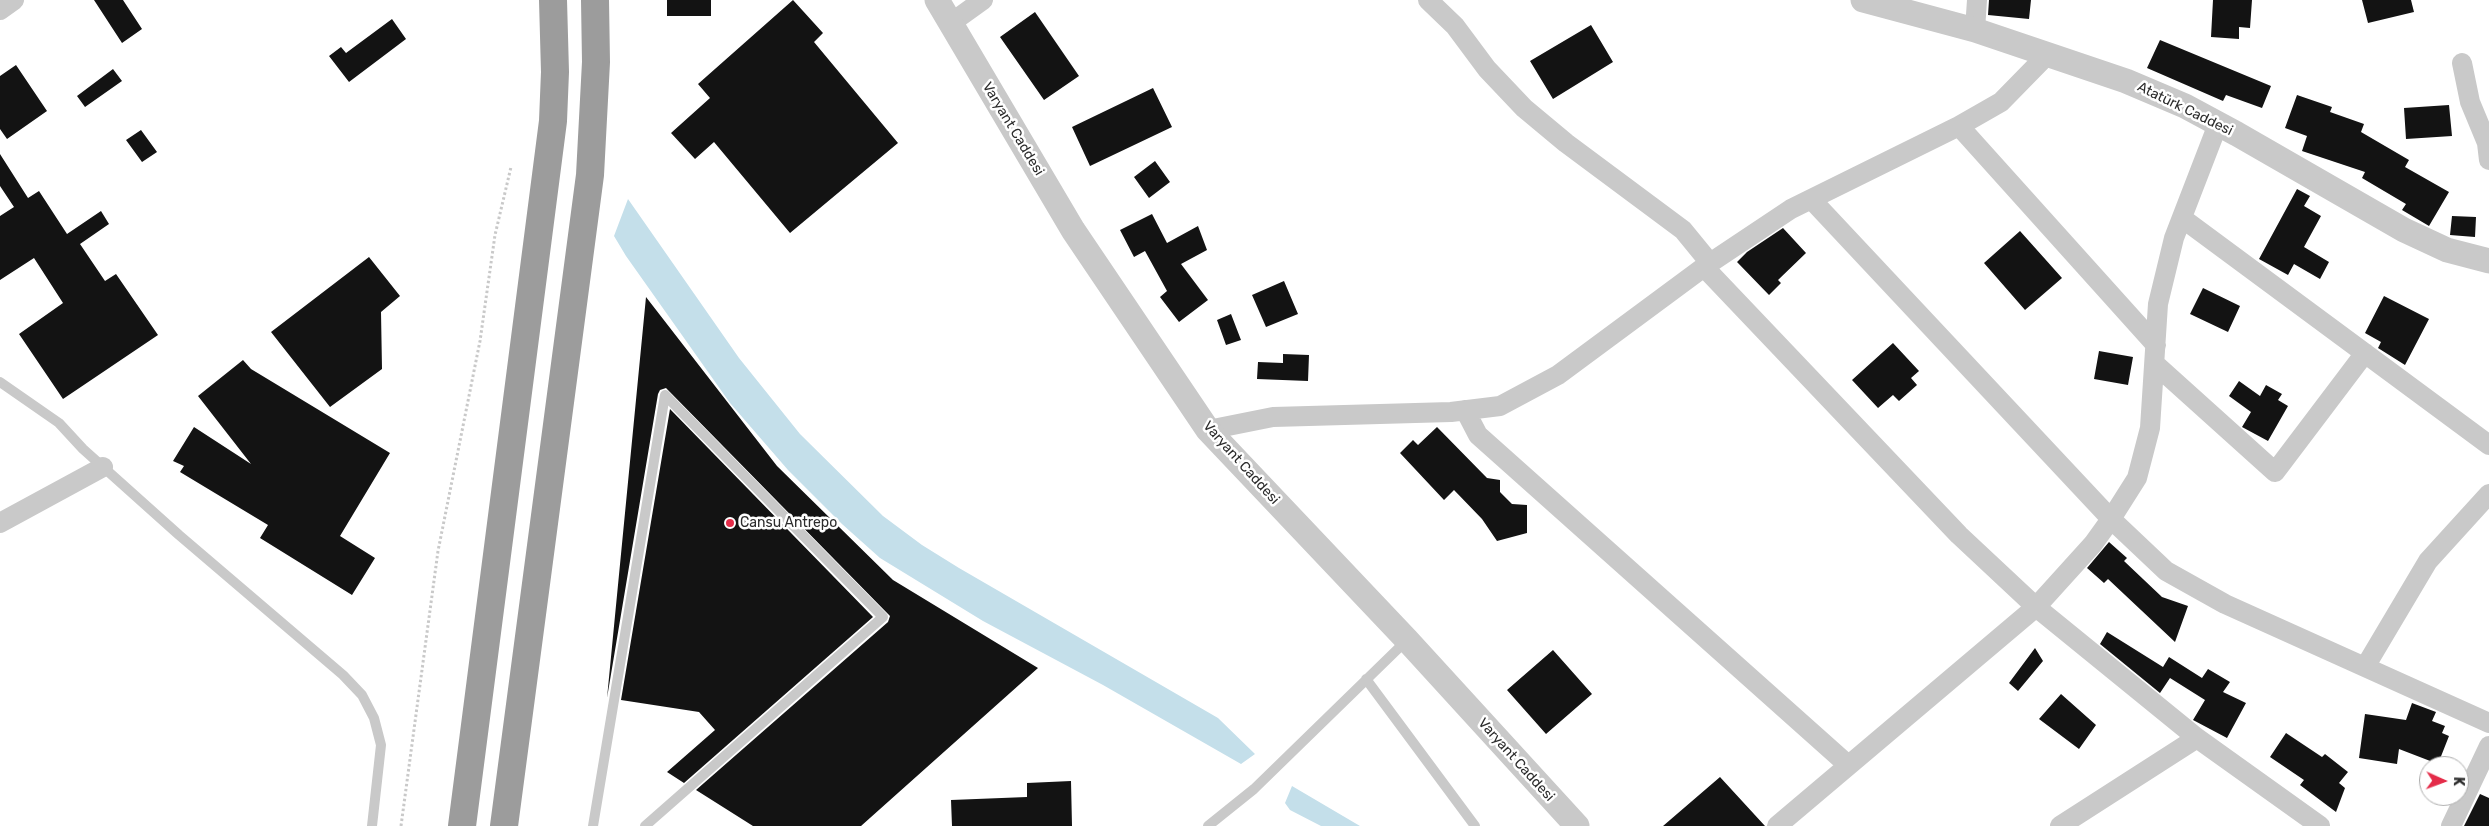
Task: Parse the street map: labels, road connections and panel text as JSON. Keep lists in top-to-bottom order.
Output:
{
  "streets": {
    "street": ["Atatürk Caddesi", "Varyant Caddesi"]
  },
  "places": ["Cansu Antrepo"],
  "north": "right"
}
